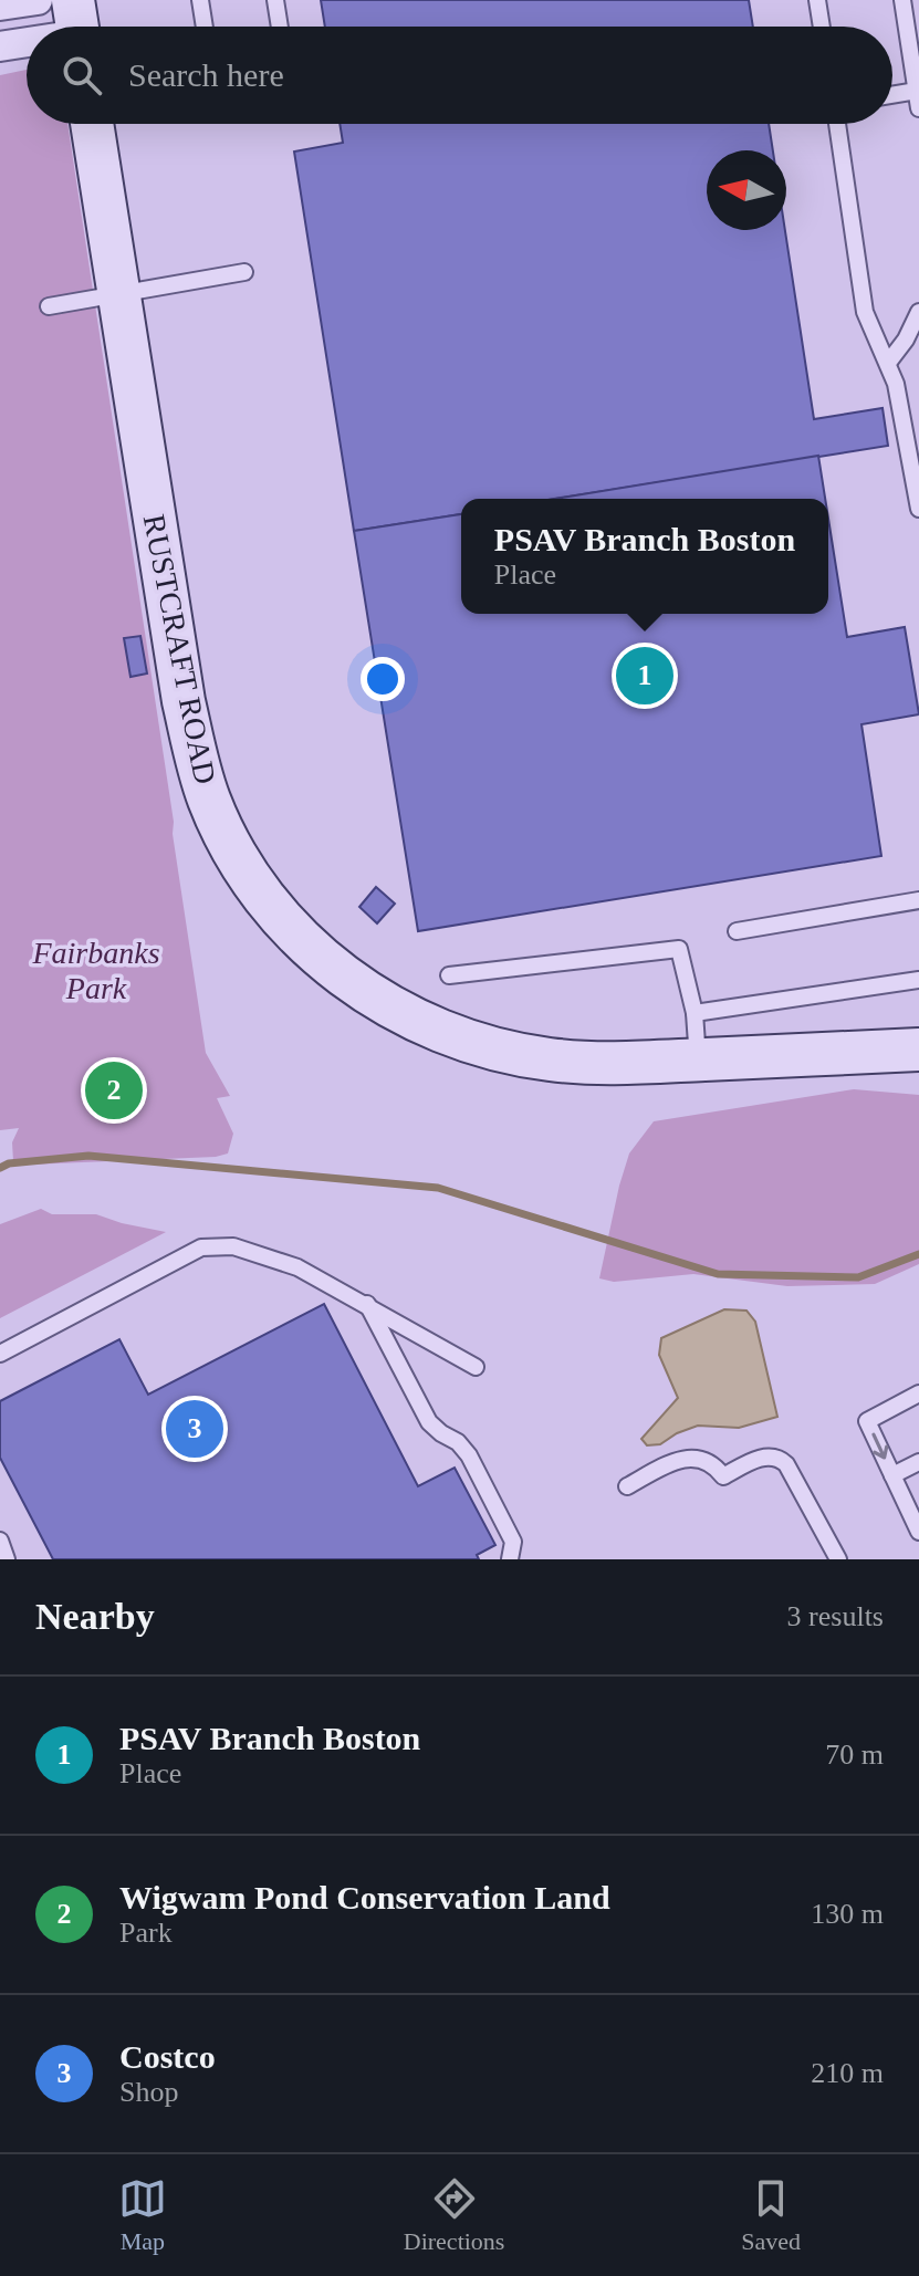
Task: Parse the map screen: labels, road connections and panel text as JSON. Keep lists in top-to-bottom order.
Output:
{
  "streets": {
    "main road": ["RUSTCRAFT ROAD"]
  },
  "parks": ["Fairbanks Park"],
  "north": "left",
  "page": {
    "search": "Search here",
    "popup": ["PSAV Branch Boston", "Place"],
    "pins": ["1", "2", "3"],
    "heading": ["Nearby", "3 results"],
    "list": [
      {
        "mark": "1",
        "name": "PSAV Branch Boston",
        "note": "Place",
        "value": "70 m"
      },
      {
        "mark": "2",
        "name": "Wigwam Pond Conservation Land",
        "note": "Park",
        "value": "130 m"
      },
      {
        "mark": "3",
        "name": "Costco",
        "note": "Shop",
        "value": "210 m"
      }
    ],
    "nav": ["Map", "Directions", "Saved"]
  }
}
